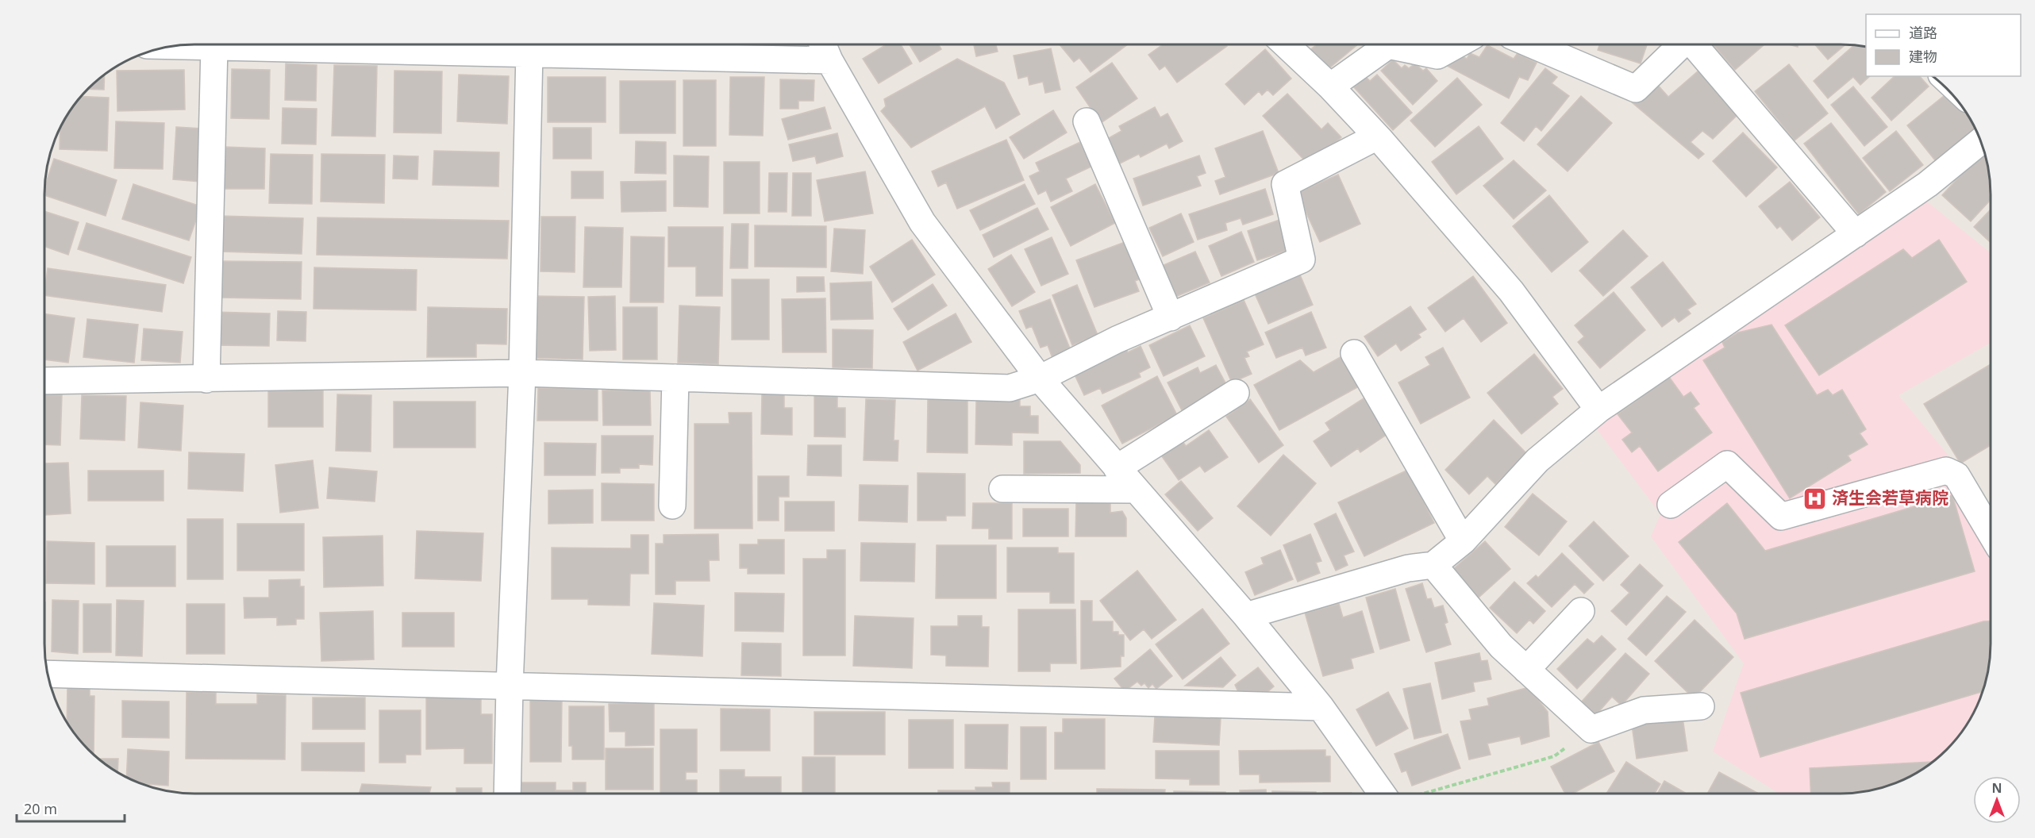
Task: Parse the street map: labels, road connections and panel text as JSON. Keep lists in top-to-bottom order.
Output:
{
  "places": {
    "hospital": ["済生会若草病院"]
  },
  "legend": ["道路", "建物"],
  "scale_bar": "20 m",
  "north": "top"
}
